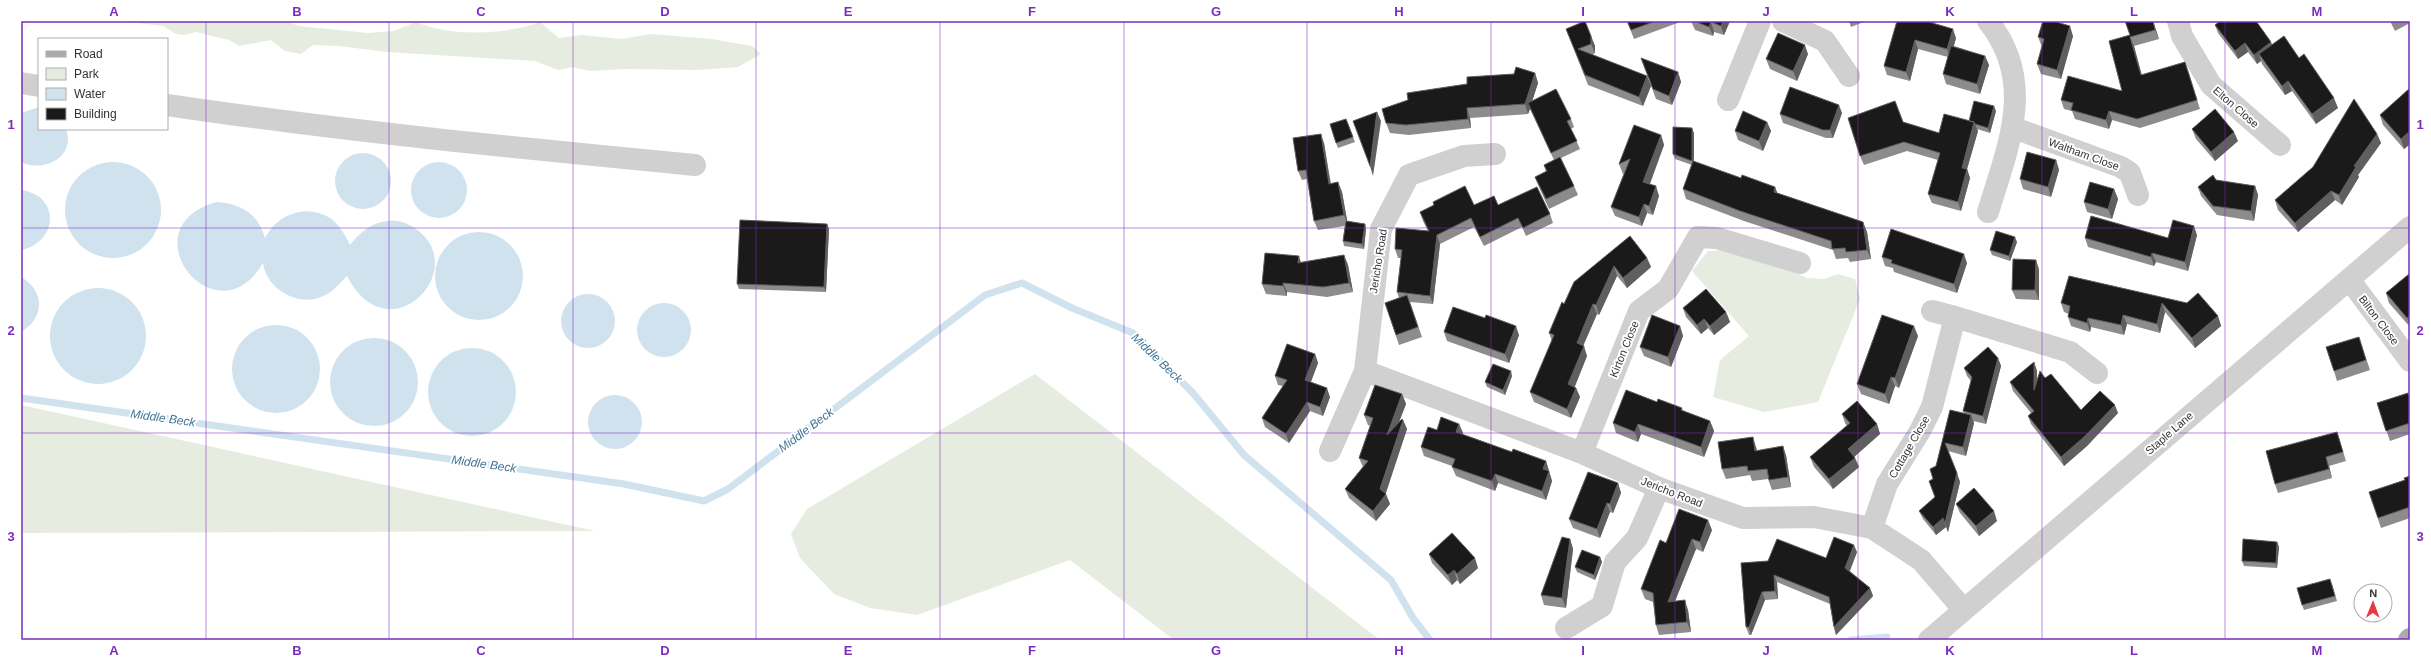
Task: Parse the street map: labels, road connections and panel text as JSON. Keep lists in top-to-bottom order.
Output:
{
  "streets": {
    "street": [
      "Elton Close",
      "Waltham Close",
      "Jericho Road",
      "Bilton Close",
      "Kirton Close",
      "Staple Lane",
      "Cottage Close"
    ]
  },
  "crossings": [
    ["Jericho Road", "Kirton Close"],
    ["Jericho Road", "Staple Lane"],
    ["Jericho Road", "Cottage Close"],
    ["Bilton Close", "Staple Lane"]
  ],
  "water": ["Middle Beck"],
  "legend": [
    "Road",
    "Park",
    "Water",
    "Building"
  ],
  "north": "top",
  "grid": {
    "columns": [
      "A",
      "B",
      "C",
      "D",
      "E",
      "F",
      "G",
      "H",
      "I",
      "J",
      "K",
      "L",
      "M"
    ],
    "rows": ["1", "2", "3"]
  }
}
